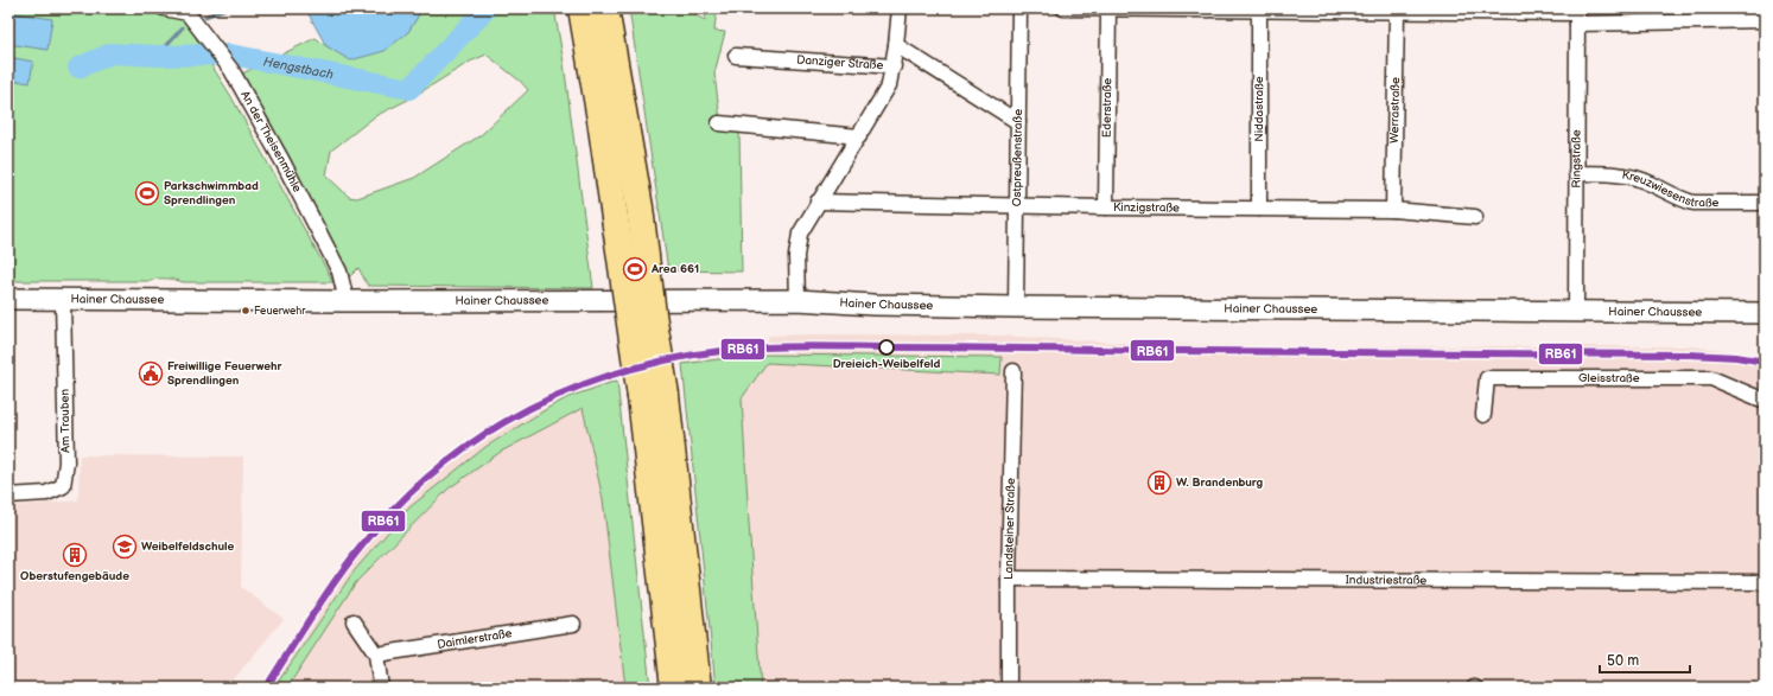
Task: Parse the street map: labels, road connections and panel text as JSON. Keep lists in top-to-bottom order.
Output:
{
  "streets": {
    "street": [
      "Danziger Straße",
      "Ederstraße",
      "Niddastraße",
      "Werrastraße",
      "An der Theisenmühle",
      "Ostpreußenstraße",
      "Ringstraße",
      "Kreuzwiesenstraße",
      "Kinzigstraße",
      "Hainer Chaussee",
      "Gleisstraße",
      "Am Trauben",
      "Landsteiner Straße",
      "Industriestraße",
      "Daimlerstraße"
    ]
  },
  "crossings": [
    ["Danziger Straße", "Kinzigstraße"],
    ["Danziger Straße", "Hainer Chaussee"],
    ["Ederstraße", "Kinzigstraße"],
    ["Niddastraße", "Kinzigstraße"],
    ["Werrastraße", "Kinzigstraße"],
    ["An der Theisenmühle", "Hainer Chaussee"],
    ["Ostpreußenstraße", "Kinzigstraße"],
    ["Ostpreußenstraße", "Hainer Chaussee"],
    ["Ringstraße", "Kreuzwiesenstraße"],
    ["Ringstraße", "Hainer Chaussee"],
    ["Hainer Chaussee", "Am Trauben"],
    ["Landsteiner Straße", "Industriestraße"]
  ],
  "water": ["Hengstbach"],
  "places": {
    "sports": ["Parkschwimmbad Sprendlingen", "Area 661"],
    "other": ["Feuerwehr", "Dreieich-Weibelfeld"],
    "public building": ["Freiwillige Feuerwehr Sprendlingen"],
    "building": ["W. Brandenburg", "Oberstufengebäude"],
    "school or university": ["Weibelfeldschule"]
  },
  "lines": ["transit line RB61"],
  "scale_bar": "50 m"
}
